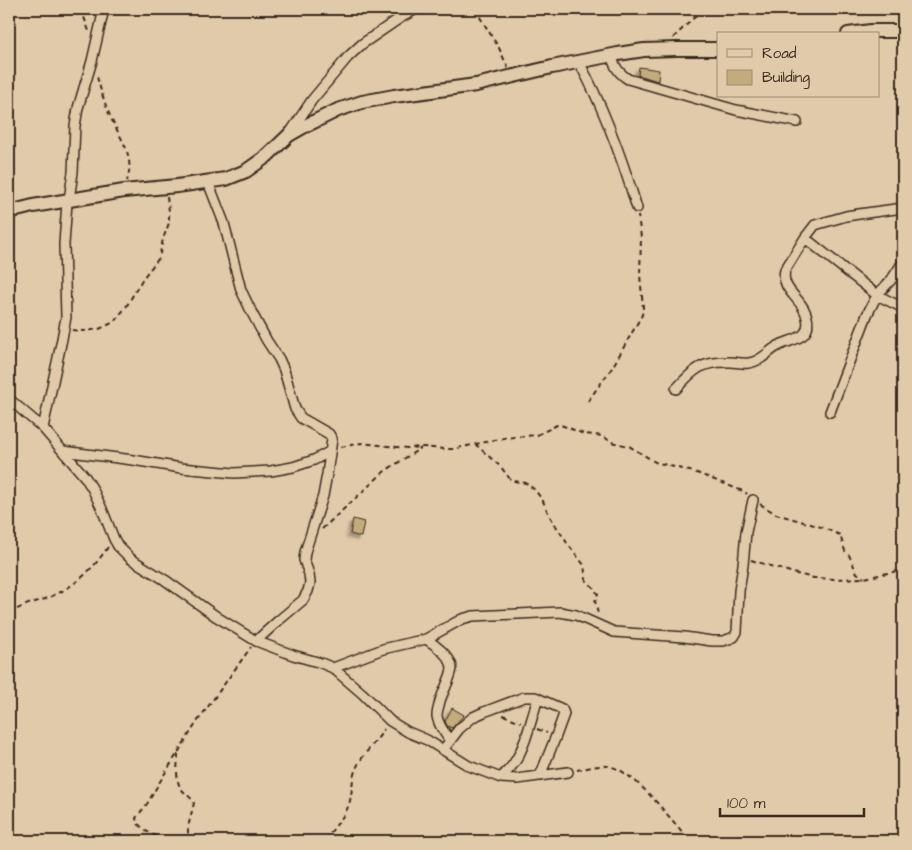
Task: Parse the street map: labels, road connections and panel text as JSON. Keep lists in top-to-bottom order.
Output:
{
  "legend": ["Road", "Building"],
  "scale_bar": "100 m"
}
